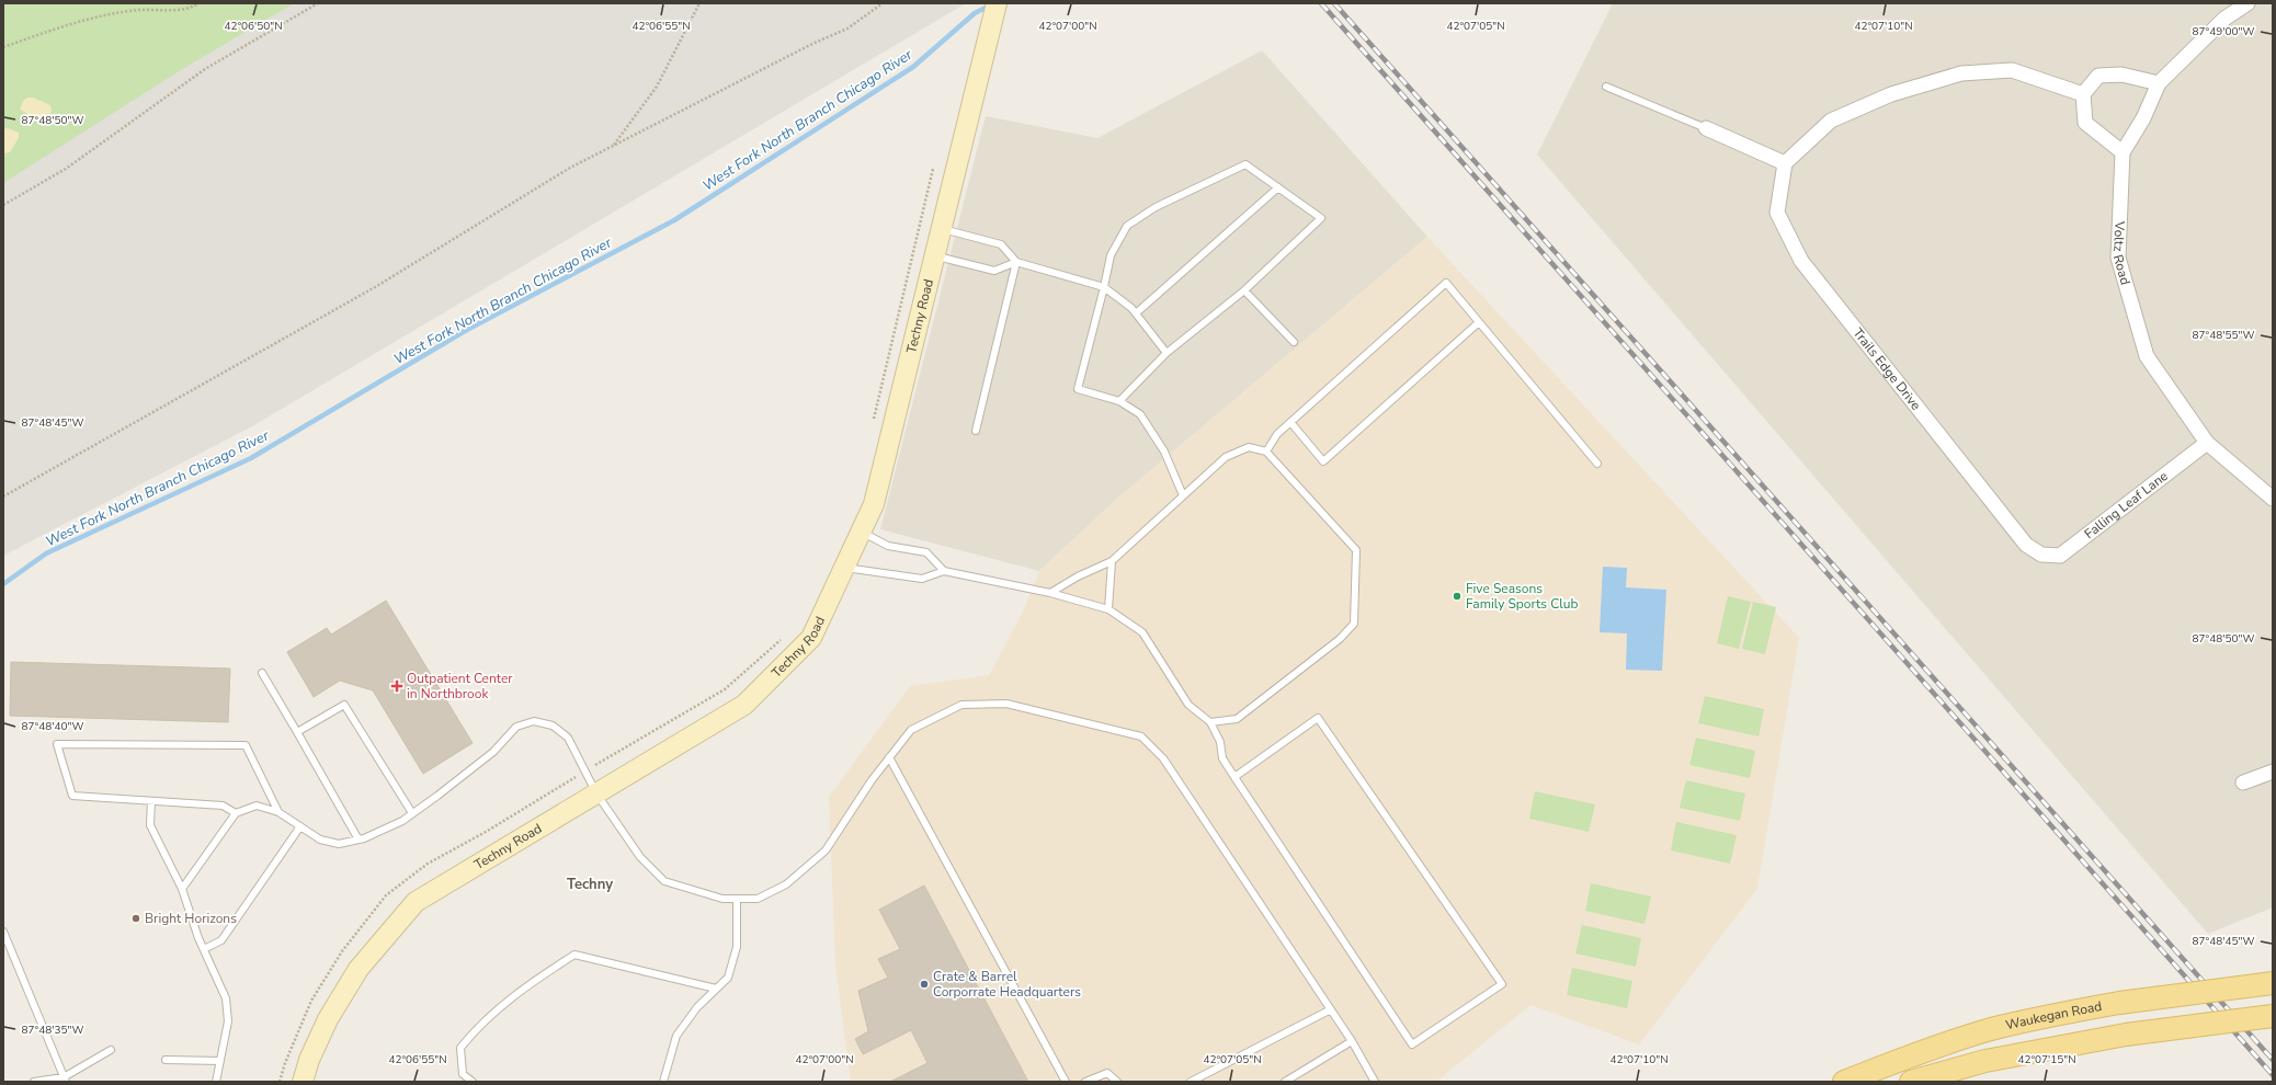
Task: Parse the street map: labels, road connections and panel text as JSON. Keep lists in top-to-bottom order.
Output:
{
  "streets": {
    "main road": ["Techny Road", "Waukegan Road"],
    "street": ["Voltz Road", "Trails Edge Drive", "Falling Leaf Lane"]
  },
  "crossings": [
    ["Voltz Road", "Falling Leaf Lane"],
    ["Trails Edge Drive", "Falling Leaf Lane"]
  ],
  "districts": ["Techny"],
  "water": ["West Fork North Branch Chicago River"],
  "places": {
    "other": ["Five Seasons Family Sports Club", "Bright Horizons", "Crate & Barrel Corporrate Headquarters"],
    "health": ["Outpatient Center in Northbrook"]
  },
  "coordinates": [
    "42°06'50\"N",
    "42°06'55\"N",
    "42°07'00\"N",
    "42°07'05\"N",
    "42°07'10\"N",
    "87°49'00\"W",
    "87°48'50\"W",
    "87°48'55\"W",
    "87°48'45\"W",
    "87°48'40\"W",
    "87°48'35\"W",
    "42°07'15\"N"
  ]
}
